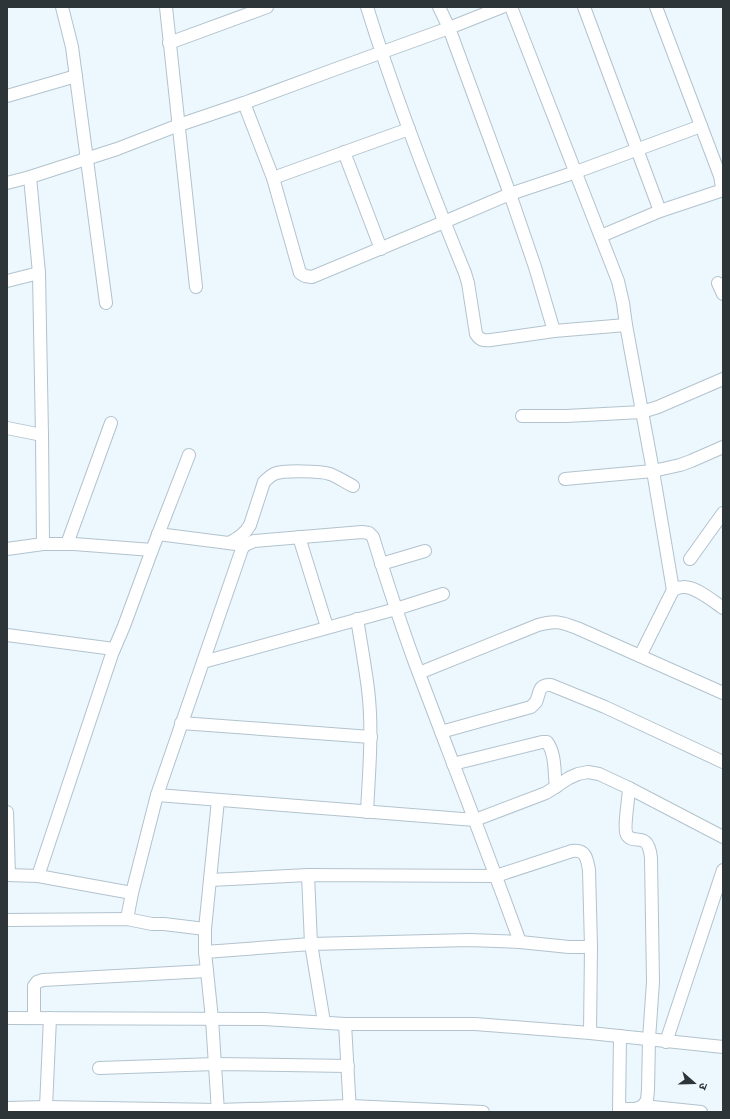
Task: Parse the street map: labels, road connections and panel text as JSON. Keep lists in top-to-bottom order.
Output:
{
  "north": "right"
}
